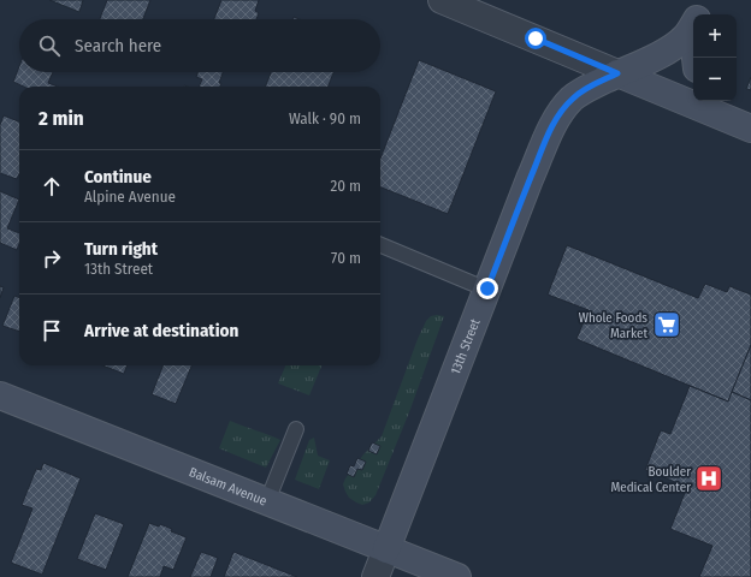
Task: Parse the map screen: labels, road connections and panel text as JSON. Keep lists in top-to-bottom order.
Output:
{
  "streets": {
    "street": ["13th Street", "Balsam Avenue"]
  },
  "crossings": [
    ["13th Street", "Balsam Avenue"]
  ],
  "places": {
    "supermarket": ["Whole Foods Market"],
    "hospital": ["Boulder Medical Center"]
  },
  "page": {
    "map_buttons": ["+", "−"],
    "search": "Search here",
    "heading": ["2 min", "Walk · 90 m"],
    "list": [
      ["Continue", "Alpine Avenue", "20 m"],
      ["Turn right", "13th Street", "70 m"],
      "Arrive at destination"
    ]
  }
}
